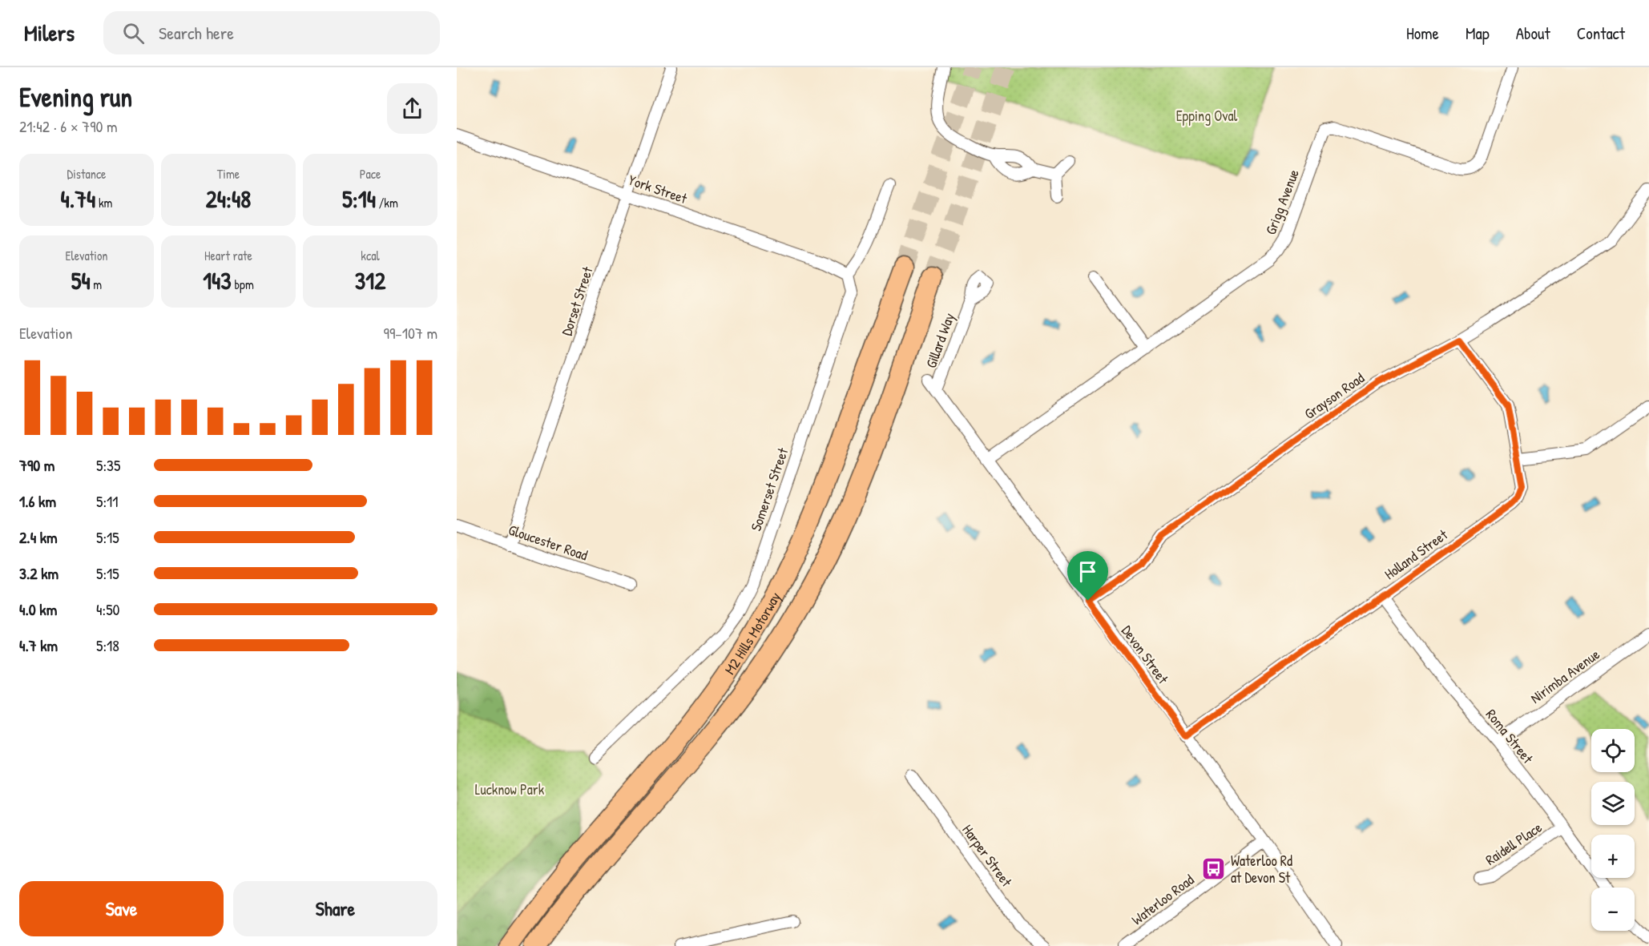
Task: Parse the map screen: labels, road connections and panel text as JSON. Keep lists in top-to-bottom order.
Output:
{
  "streets": {
    "highway": ["M2 Hills Motorway"],
    "street": [
      "York Street",
      "Grigg Avenue",
      "Dorset Street",
      "Gillard Way",
      "Grayson Road",
      "Somerset Street",
      "Gloucester Road",
      "Holland Street",
      "Devon Street",
      "Nirimba Avenue",
      "Roma Street",
      "Raidell Place",
      "Harper Street",
      "Waterloo Road"
    ]
  },
  "crossings": [
    ["York Street", "Dorset Street"],
    ["York Street", "Somerset Street"],
    ["Grigg Avenue", "Devon Street"],
    ["Dorset Street", "Gloucester Road"],
    ["Gillard Way", "Devon Street"],
    ["Grayson Road", "Holland Street"],
    ["Grayson Road", "Devon Street"],
    ["Holland Street", "Devon Street"],
    ["Holland Street", "Roma Street"],
    ["Devon Street", "Waterloo Road"],
    ["Nirimba Avenue", "Roma Street"],
    ["Roma Street", "Raidell Place"]
  ],
  "parks": ["Epping Oval", "Lucknow Park"],
  "places": {
    "bus stop": ["Waterloo Rd at Devon St"]
  },
  "page": {
    "header": "Milers",
    "search": "Search here",
    "nav": [
      "Home",
      "Map",
      "About",
      "Contact"
    ],
    "heading": ["Evening run", "21:42 · 6 × 790 m"],
    "stats": [
      ["Distance", "4.74 km"],
      ["Time", "24:48"],
      ["Pace", "5:14 /km"],
      ["Elevation", "54 m"],
      ["Heart rate", "143 bpm"],
      ["kcal", "312"]
    ],
    "chart": ["Elevation", "99–107 m"],
    "list": [
      {
        "name": "790 m",
        "note": "5:35"
      },
      {
        "name": "1.6 km",
        "note": "5:11"
      },
      {
        "name": "2.4 km",
        "note": "5:15"
      },
      {
        "name": "3.2 km",
        "note": "5:15"
      },
      {
        "name": "4.0 km",
        "note": "4:50"
      },
      {
        "name": "4.7 km",
        "note": "5:18"
      }
    ],
    "map_buttons": ["+", "−"],
    "buttons": ["Save", "Share"]
  }
}
